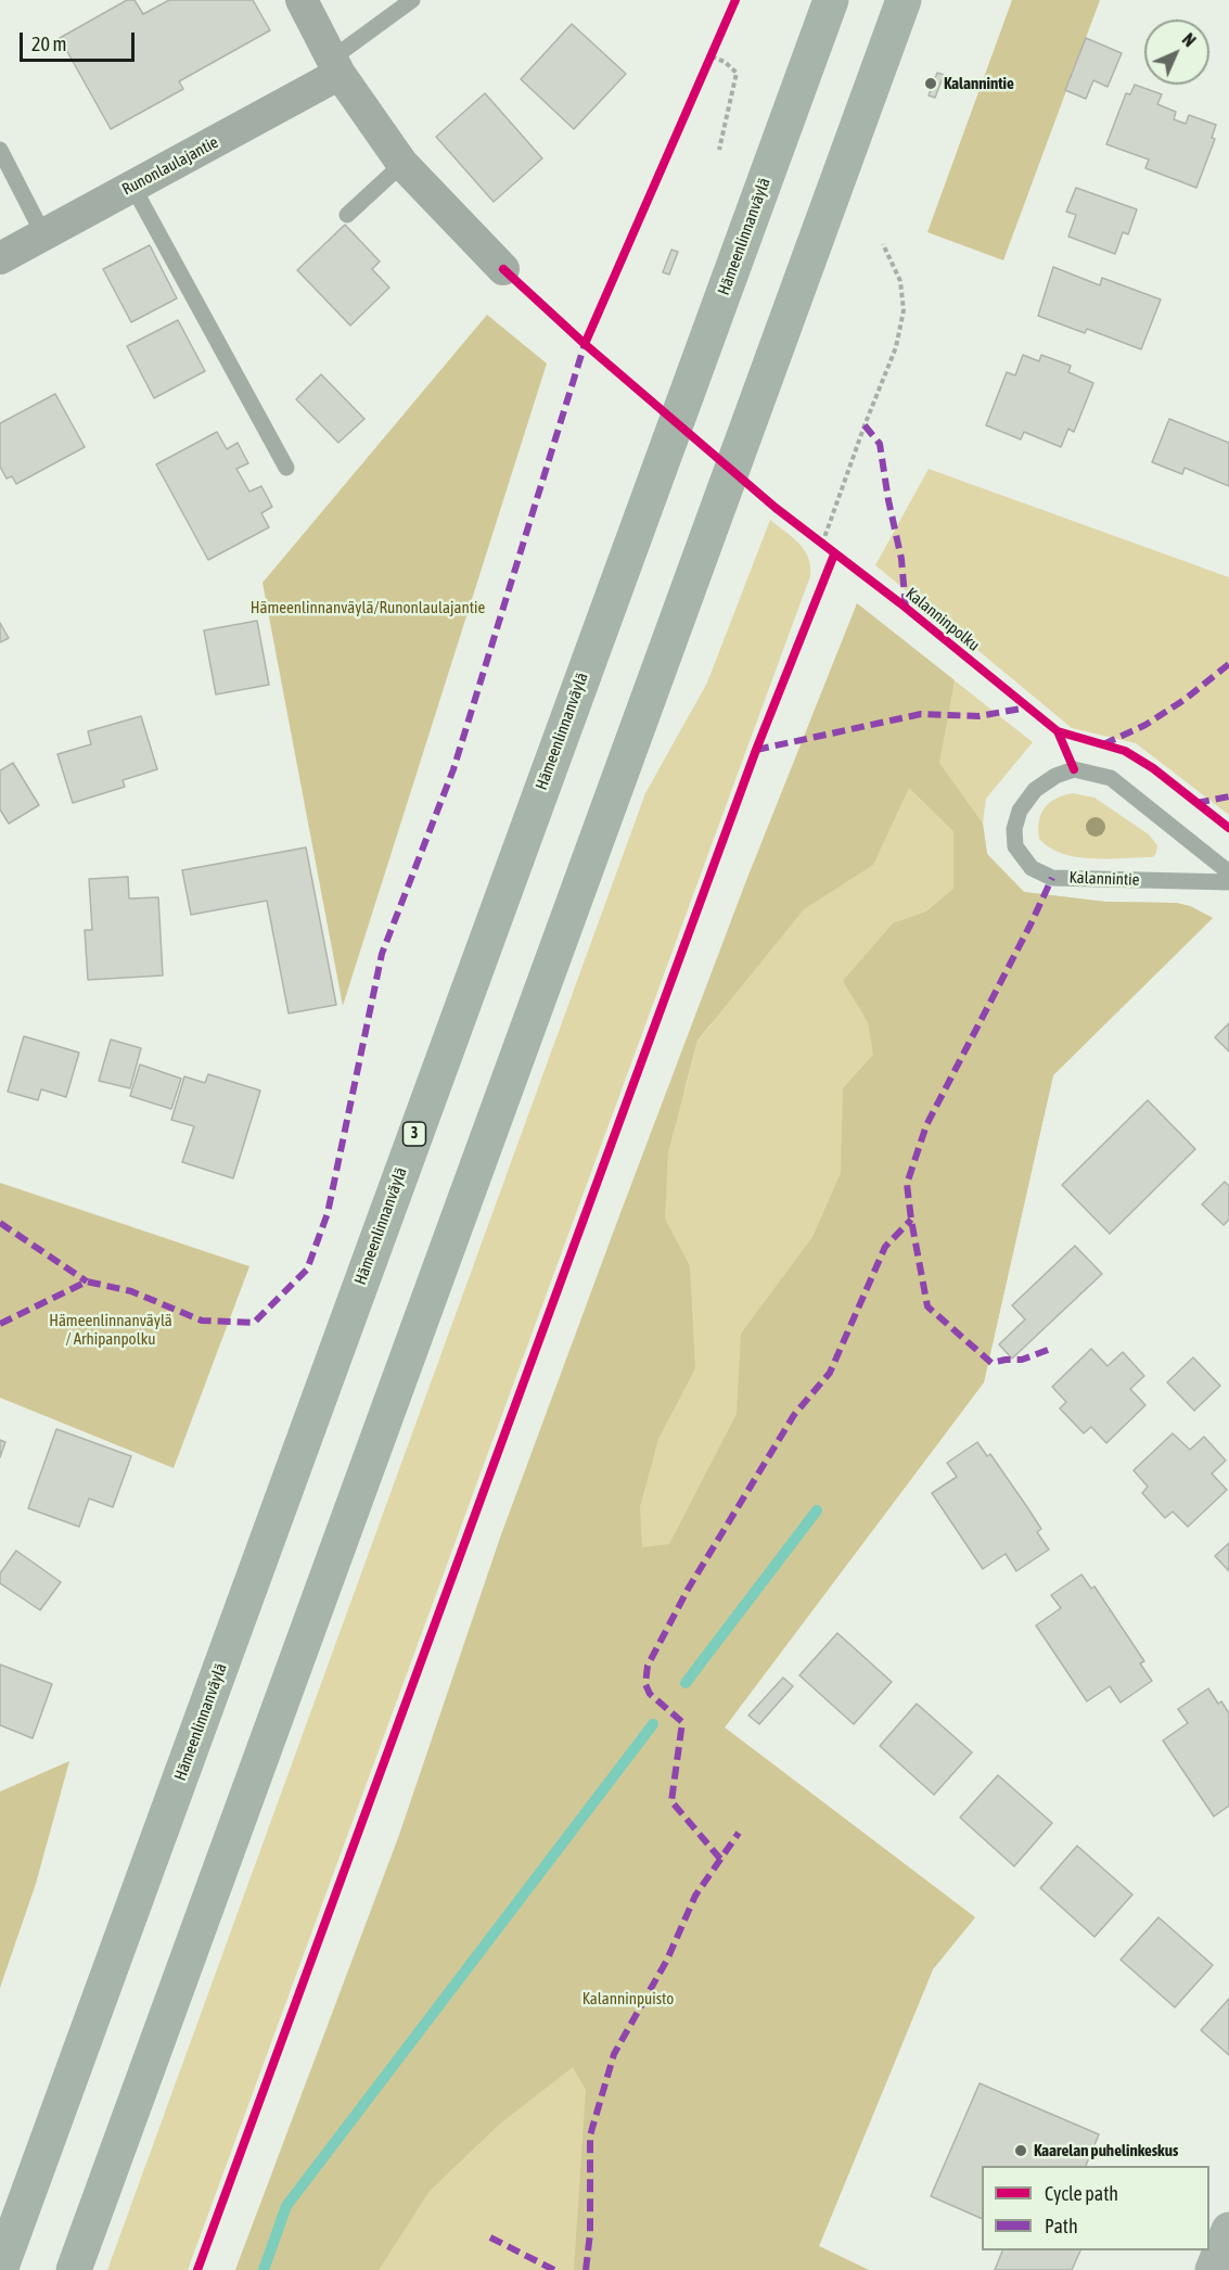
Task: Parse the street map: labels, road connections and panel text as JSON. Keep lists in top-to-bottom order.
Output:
{
  "streets": {
    "highway": ["Hämeenlinnanväylä", "3"],
    "street": ["Runonlaulajantie"],
    "lane": ["Kalannintie"],
    "cycle path": ["Kalanninpolku"]
  },
  "parks": ["Hämeenlinnanväylä/Runonlaulajantie", "Hämeenlinnanväylä / Arhipanpolku", "Kalanninpuisto"],
  "places": ["Kalannintie", "Kaarelan puhelinkeskus"],
  "legend": ["Cycle path", "Path"],
  "scale_bar": "20 m",
  "north": "top right"
}
